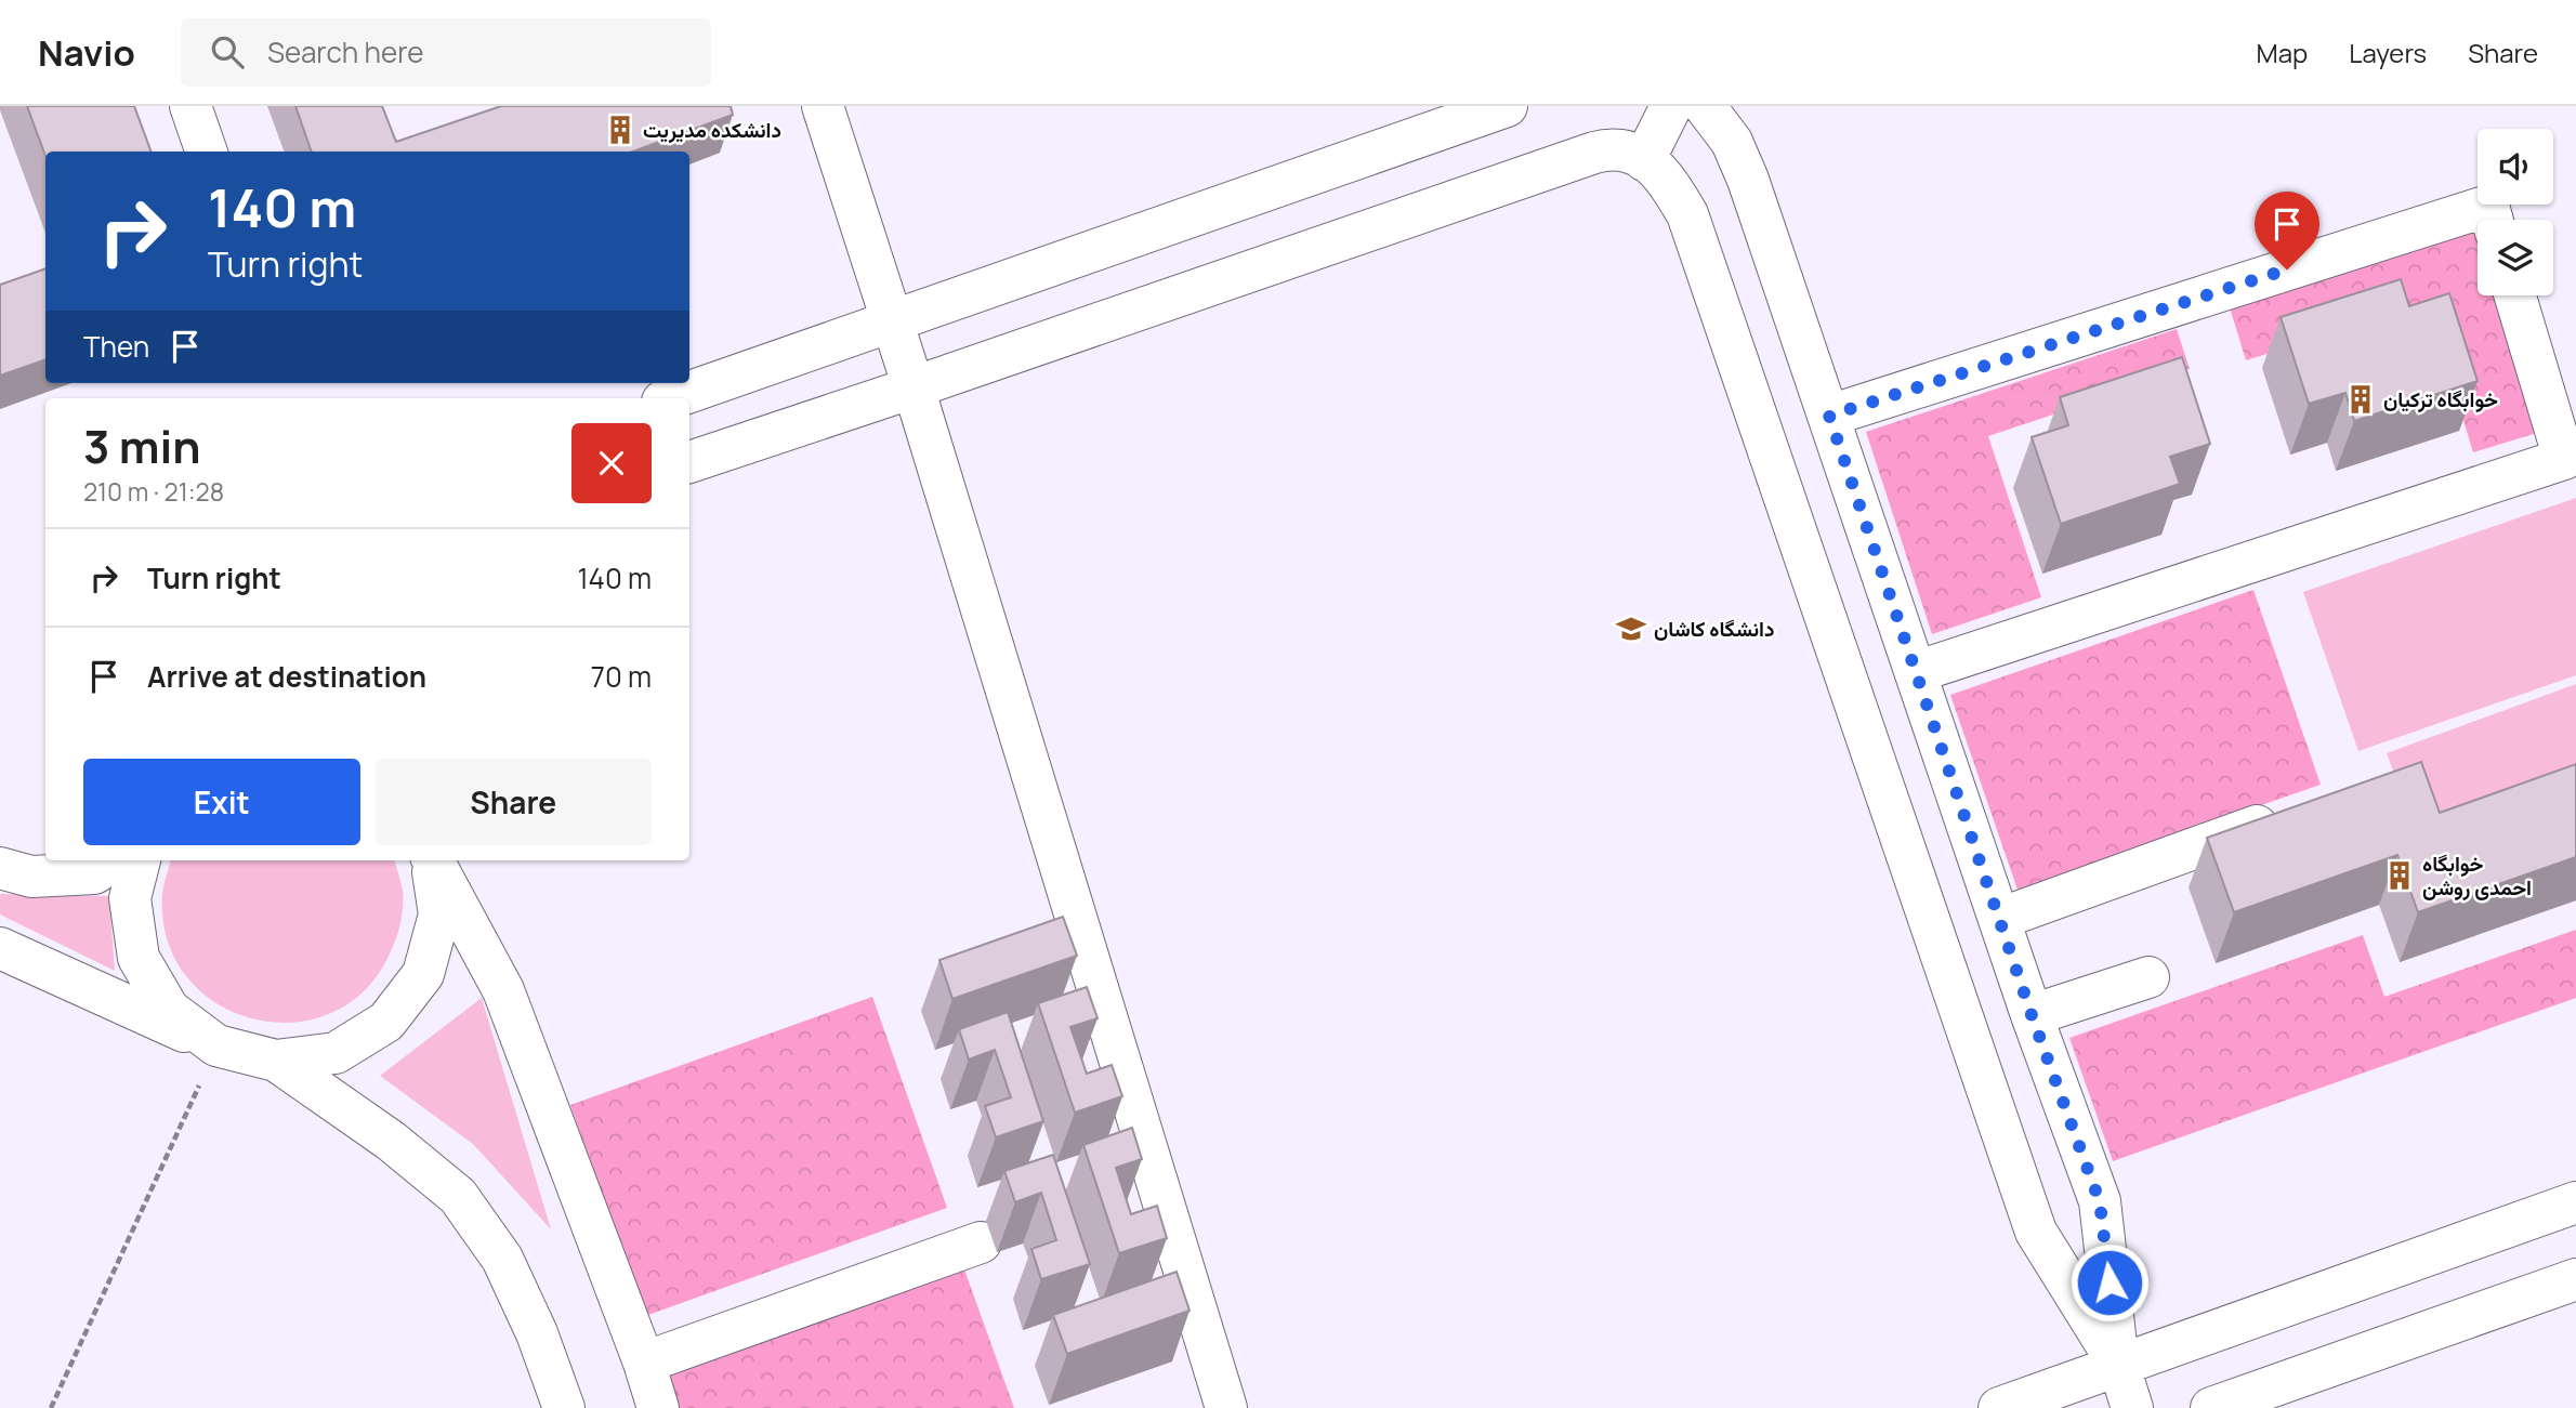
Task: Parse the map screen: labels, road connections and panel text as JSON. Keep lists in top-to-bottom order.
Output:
{
  "places": {
    "building": ["دانشکده مدیریت", "خوابگاه ترکیان", "خوابگاه احمدی روشن"],
    "school or university": ["دانشگاه کاشان"]
  },
  "page": {
    "header": "Navio",
    "search": "Search here",
    "nav": ["Map", "Layers", "Share"],
    "turn": ["140 m", "Turn right"],
    "then": "Then",
    "heading": ["3 min", "210 m · 21:28"],
    "list": [
      {
        "name": "Turn right",
        "value": "140 m"
      },
      {
        "name": "Arrive at destination",
        "value": "70 m"
      }
    ],
    "buttons": ["Exit", "Share"]
  }
}
